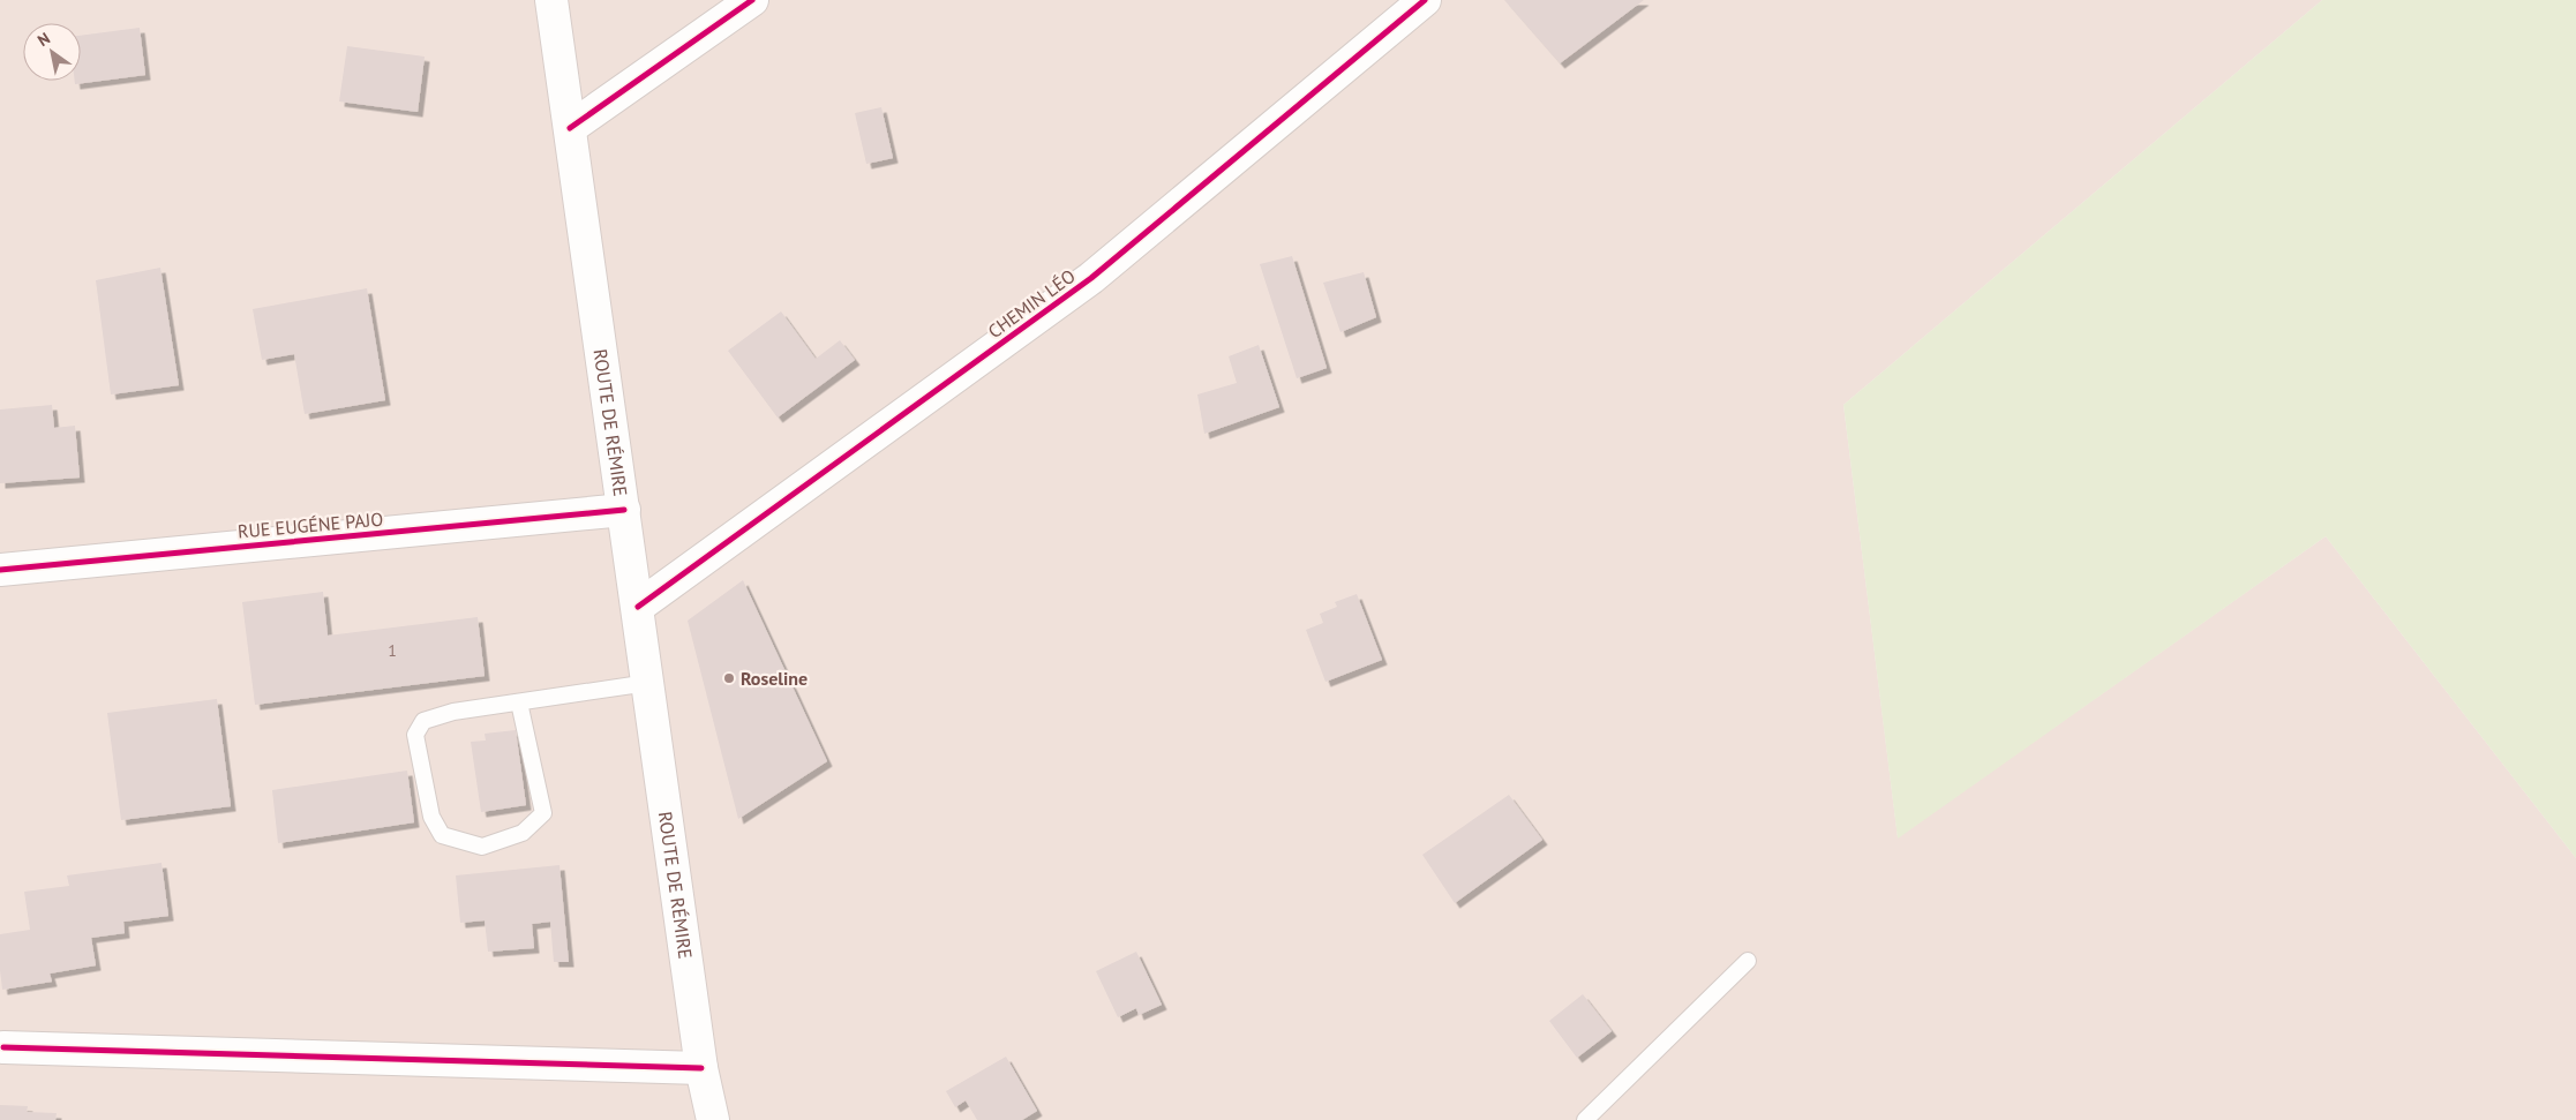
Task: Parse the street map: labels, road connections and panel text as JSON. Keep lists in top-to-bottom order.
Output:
{
  "streets": {
    "street": ["CHEMIN LÉO", "ROUTE DE RÉMIRE", "RUE EUGÉNE PAJO"]
  },
  "crossings": [
    ["CHEMIN LÉO", "ROUTE DE RÉMIRE"],
    ["ROUTE DE RÉMIRE", "RUE EUGÉNE PAJO"]
  ],
  "places": ["Roseline"],
  "house_numbers": ["1"],
  "north": "top left"
}
